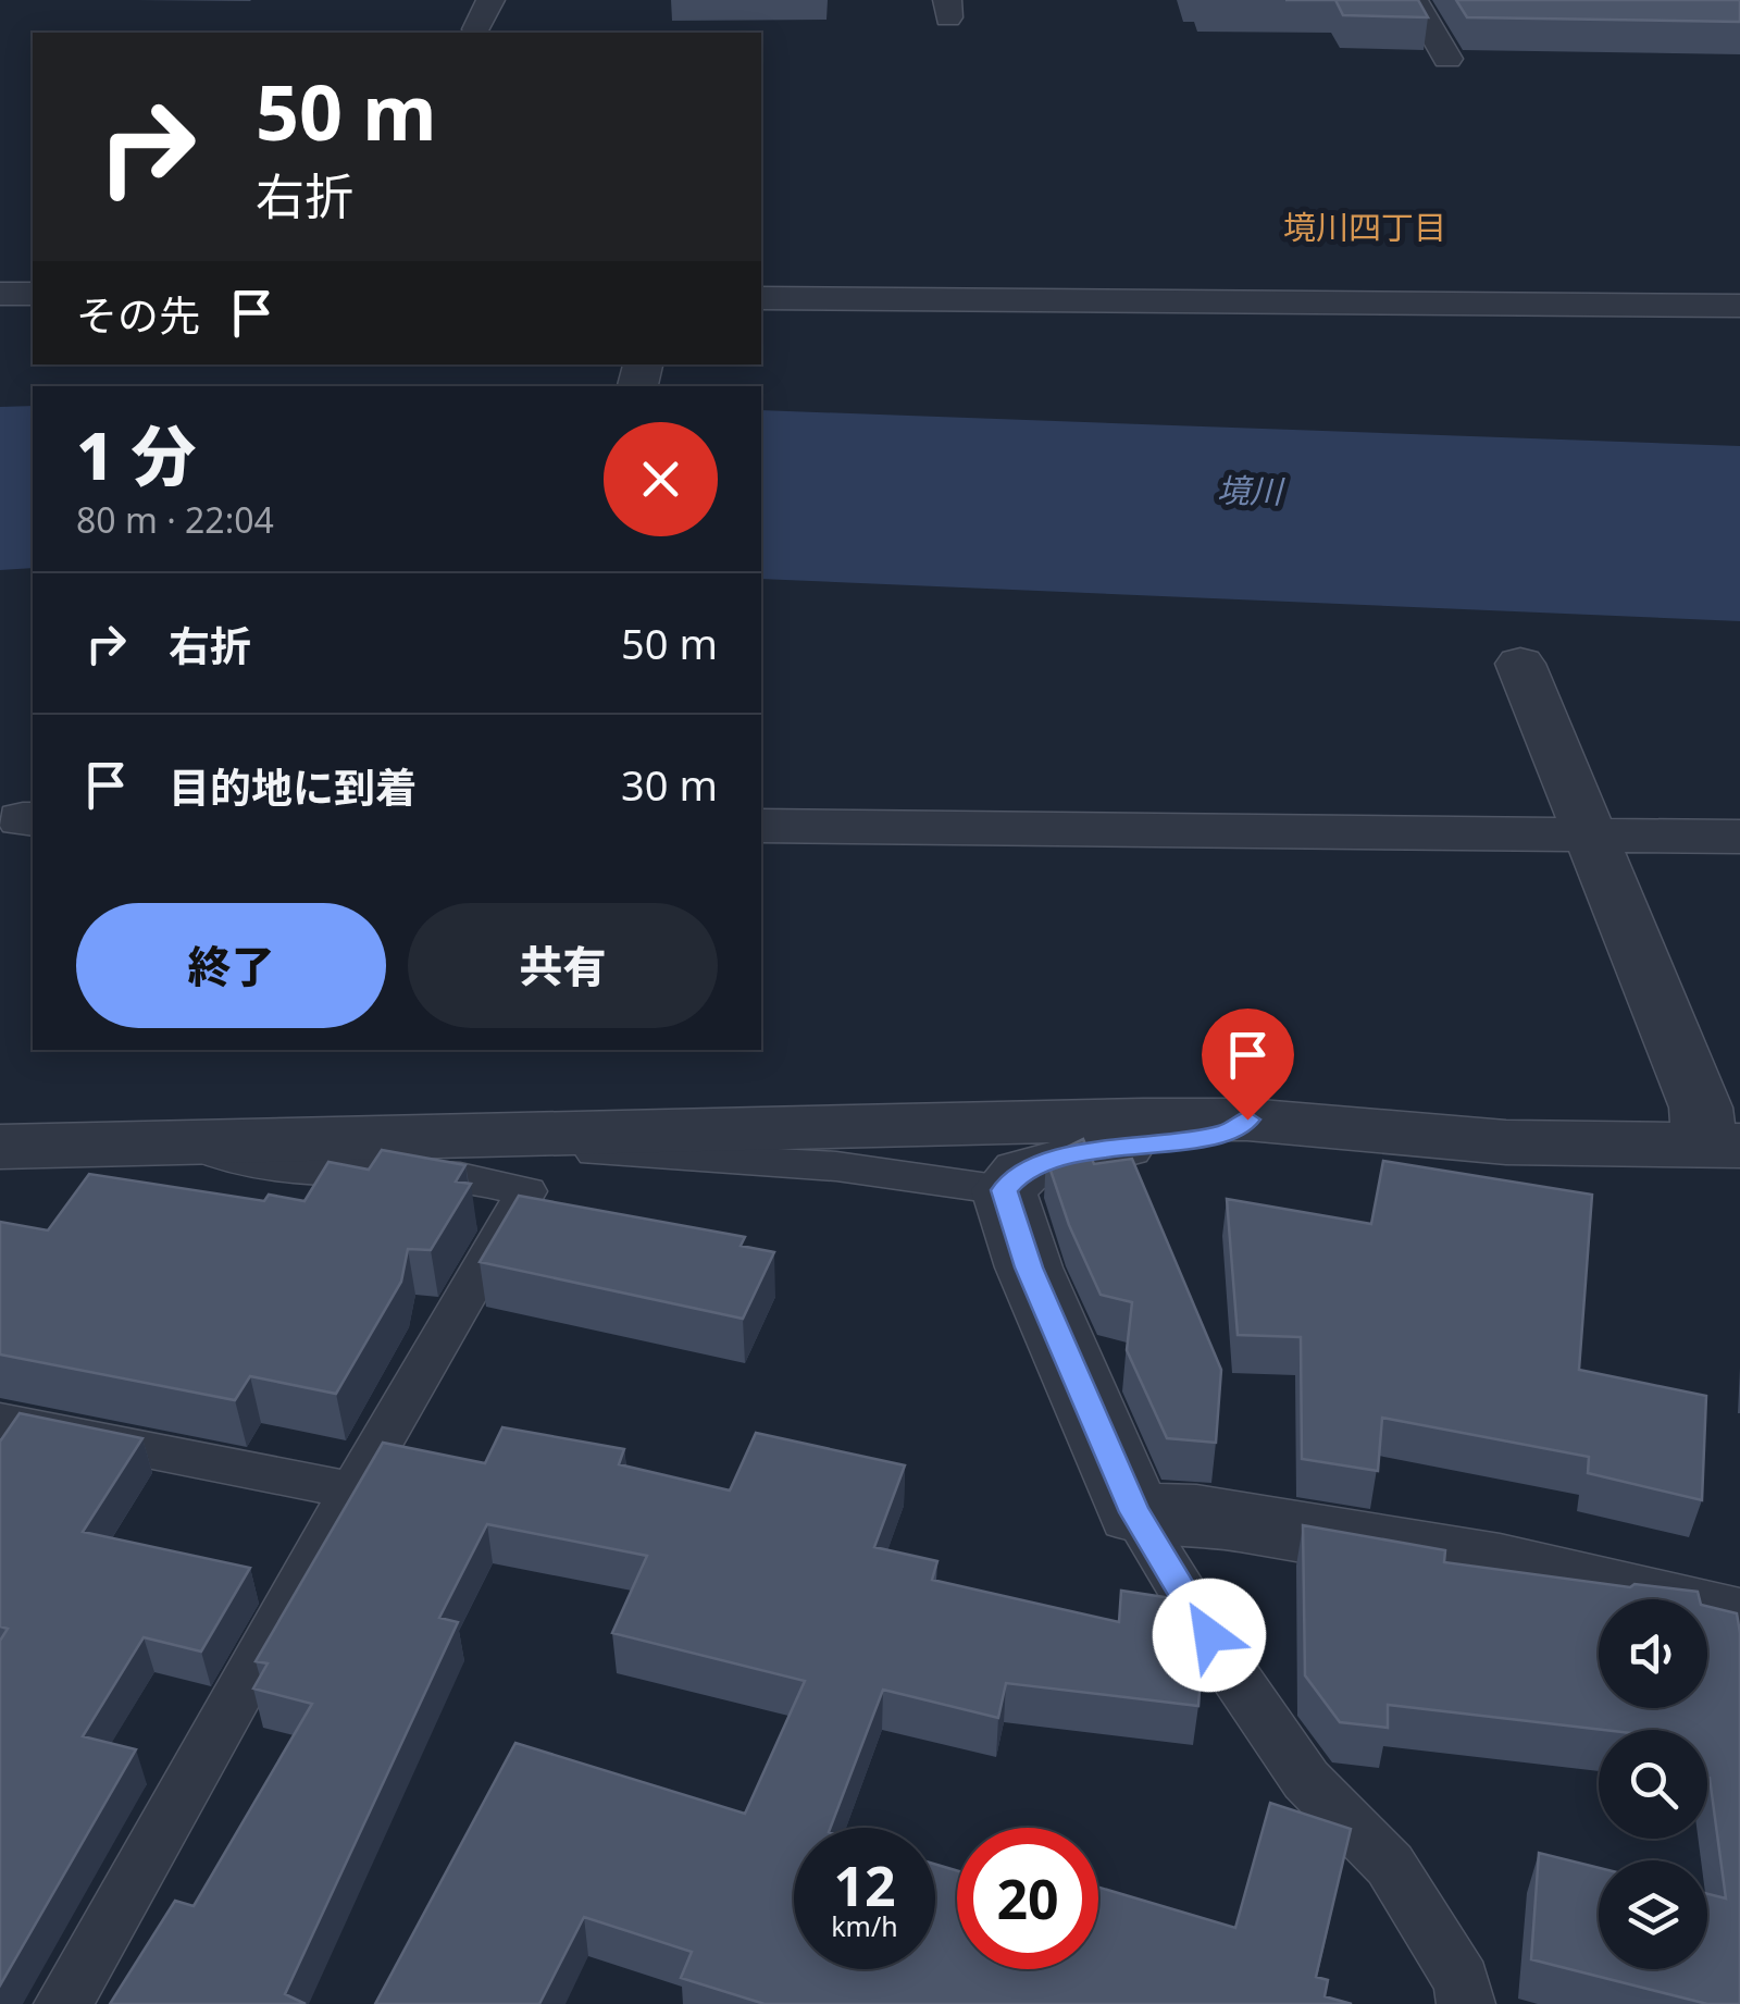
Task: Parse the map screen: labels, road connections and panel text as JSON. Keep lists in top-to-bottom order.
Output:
{
  "districts": ["境川四丁目"],
  "water": ["境川"],
  "page": {
    "turn": ["50 m", "右折"],
    "then": "その先",
    "heading": ["1 分", "80 m · 22:04"],
    "list": [
      {
        "name": "右折",
        "value": "50 m"
      },
      {
        "name": "目的地に到着",
        "value": "30 m"
      }
    ],
    "buttons": ["終了", "共有"],
    "speed": "12 km/h",
    "limit": "20"
  }
}
